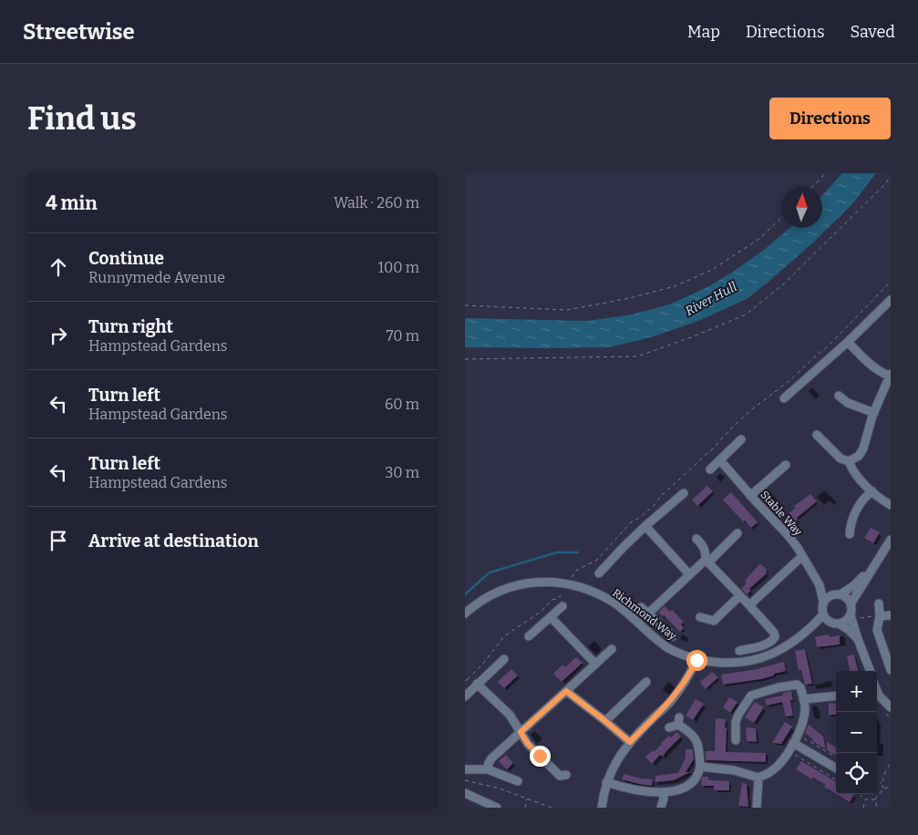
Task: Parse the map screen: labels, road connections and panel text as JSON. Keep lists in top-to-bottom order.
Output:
{
  "streets": {
    "street": ["Stable Way", "Richmond Way"]
  },
  "crossings": [
    ["Stable Way", "Richmond Way"]
  ],
  "water": ["River Hull"],
  "north": "top",
  "page": {
    "header": "Streetwise",
    "nav": ["Map", "Directions", "Saved"],
    "buttons": "Directions",
    "title": "Find us",
    "heading": ["4 min", "Walk · 260 m"],
    "list": [
      ["Continue", "Runnymede Avenue", "100 m"],
      ["Turn right", "Hampstead Gardens", "70 m"],
      ["Turn left", "Hampstead Gardens", "60 m"],
      ["Turn left", "Hampstead Gardens", "30 m"],
      "Arrive at destination"
    ],
    "map_buttons": ["+", "−"]
  }
}
